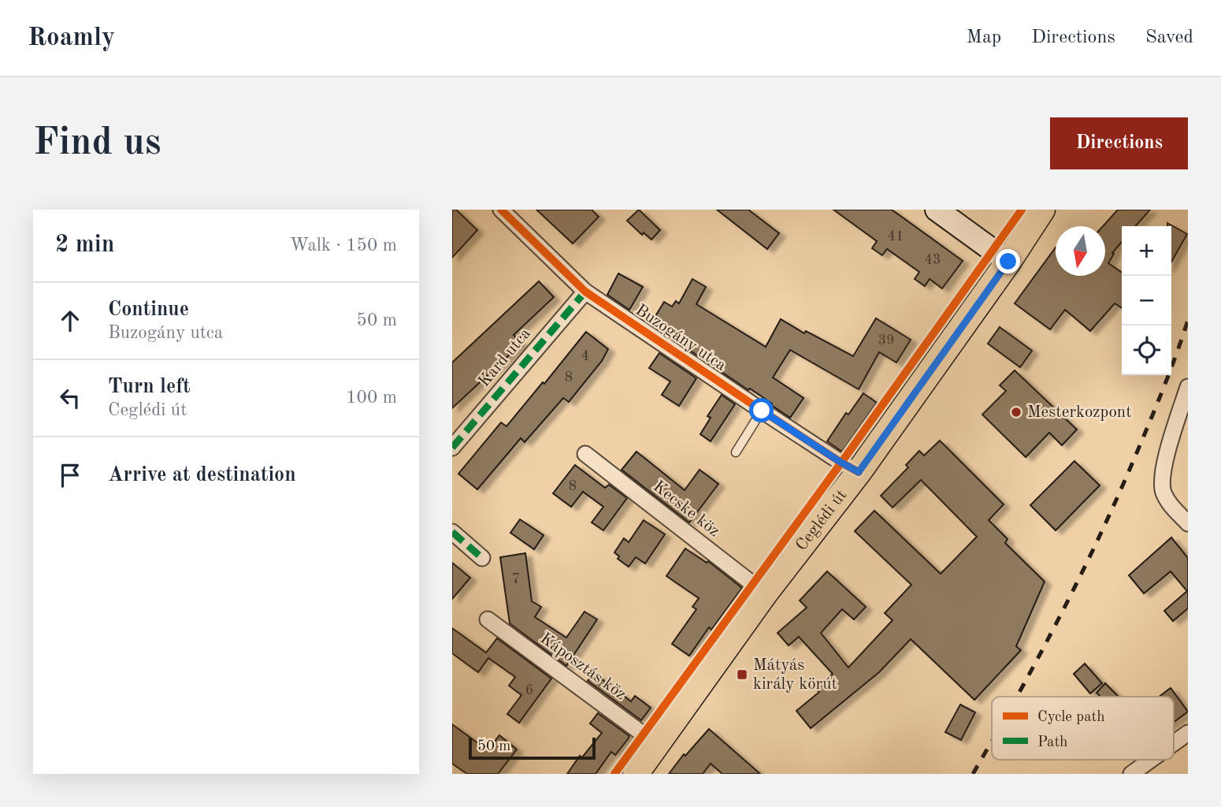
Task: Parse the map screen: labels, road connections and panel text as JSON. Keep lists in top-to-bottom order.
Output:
{
  "streets": {
    "main road": ["Ceglédi út"],
    "street": [
      "Buzogány utca",
      "Kard utca",
      "Kecske köz",
      "Káposztás köz"
    ]
  },
  "crossings": [
    ["Buzogány utca", "Kard utca"],
    ["Buzogány utca", "Ceglédi út"],
    ["Kecske köz", "Ceglédi út"],
    ["Ceglédi út", "Káposztás köz"]
  ],
  "places": {
    "other": ["Mesterkozpont"],
    "transit": ["Mátyás király körút"]
  },
  "house_numbers": [
    "41",
    "43",
    "39",
    "4",
    "8",
    "8",
    "7",
    "6"
  ],
  "legend": ["Cycle path", "Path"],
  "scale_bar": "50 m",
  "north": "bottom",
  "page": {
    "header": "Roamly",
    "nav": ["Map", "Directions", "Saved"],
    "buttons": "Directions",
    "title": "Find us",
    "heading": ["2 min", "Walk · 150 m"],
    "map_buttons": ["+", "−"],
    "list": [
      ["Continue", "Buzogány utca", "50 m"],
      ["Turn left", "Ceglédi út", "100 m"],
      "Arrive at destination"
    ],
    "scale": "50 m"
  }
}
